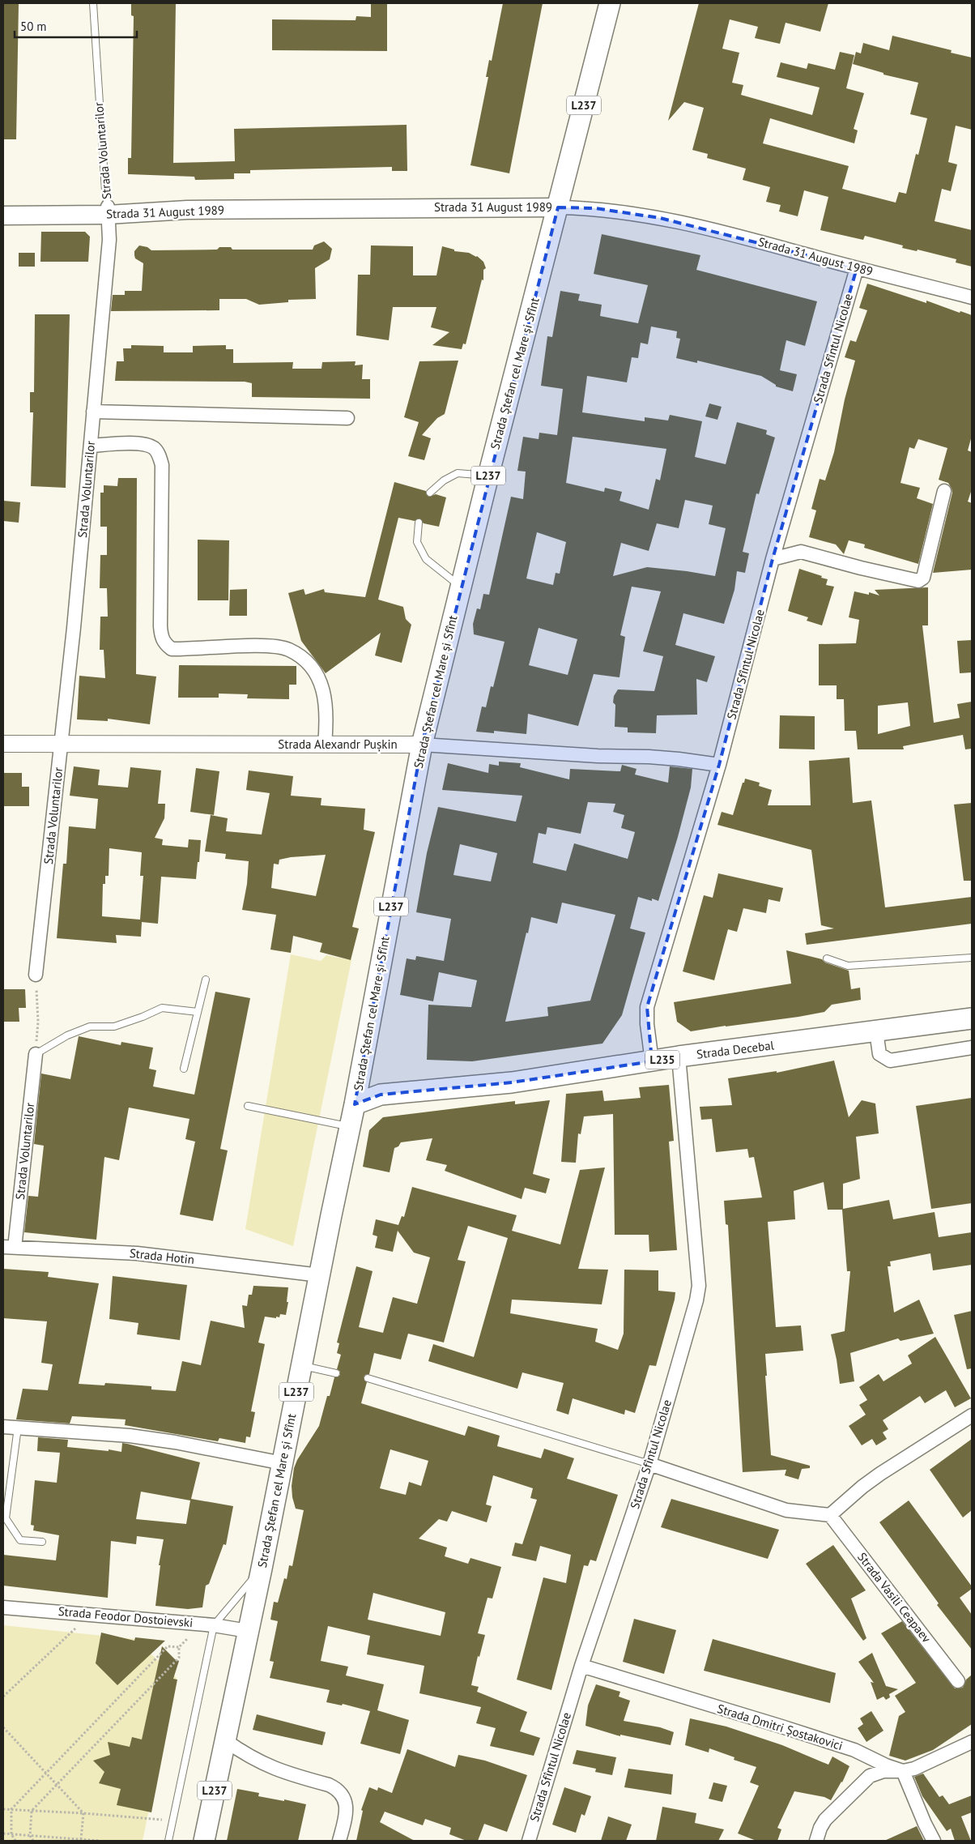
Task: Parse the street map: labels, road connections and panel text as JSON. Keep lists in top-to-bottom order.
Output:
{
  "streets": {
    "main road": [
      "L237",
      "Strada 31 August 1989",
      "Strada Ștefan cel Mare și Sfînt",
      "Strada Decebal",
      "L235"
    ],
    "street": [
      "Strada Voluntarilor",
      "Strada Sfîntul Nicolae",
      "Strada Alexandr Pușkin",
      "Strada Hotin",
      "Strada Vasili Ceapaev",
      "Strada Fеodor Dostoievski",
      "Strada Dmitri Șostakovici"
    ]
  },
  "crossings": [
    ["Strada Voluntarilor", "Strada 31 August 1989"],
    ["Strada Voluntarilor", "Strada Alexandr Pușkin"],
    ["Strada Voluntarilor", "Strada Hotin"],
    ["Strada 31 August 1989", "Strada Sfîntul Nicolae"],
    ["Strada 31 August 1989", "Strada Ștefan cel Mare și Sfînt"],
    ["Strada Sfîntul Nicolae", "Strada Alexandr Pușkin"],
    ["Strada Sfîntul Nicolae", "Strada Decebal"],
    ["Strada Sfîntul Nicolae", "Strada Dmitri Șostakovici"],
    ["Strada Ștefan cel Mare și Sfînt", "Strada Alexandr Pușkin"],
    ["Strada Ștefan cel Mare și Sfînt", "Strada Decebal"],
    ["Strada Ștefan cel Mare și Sfînt", "Strada Hotin"],
    ["Strada Ștefan cel Mare și Sfînt", "Strada Fеodor Dostoievski"]
  ],
  "scale_bar": "50 m"
}
